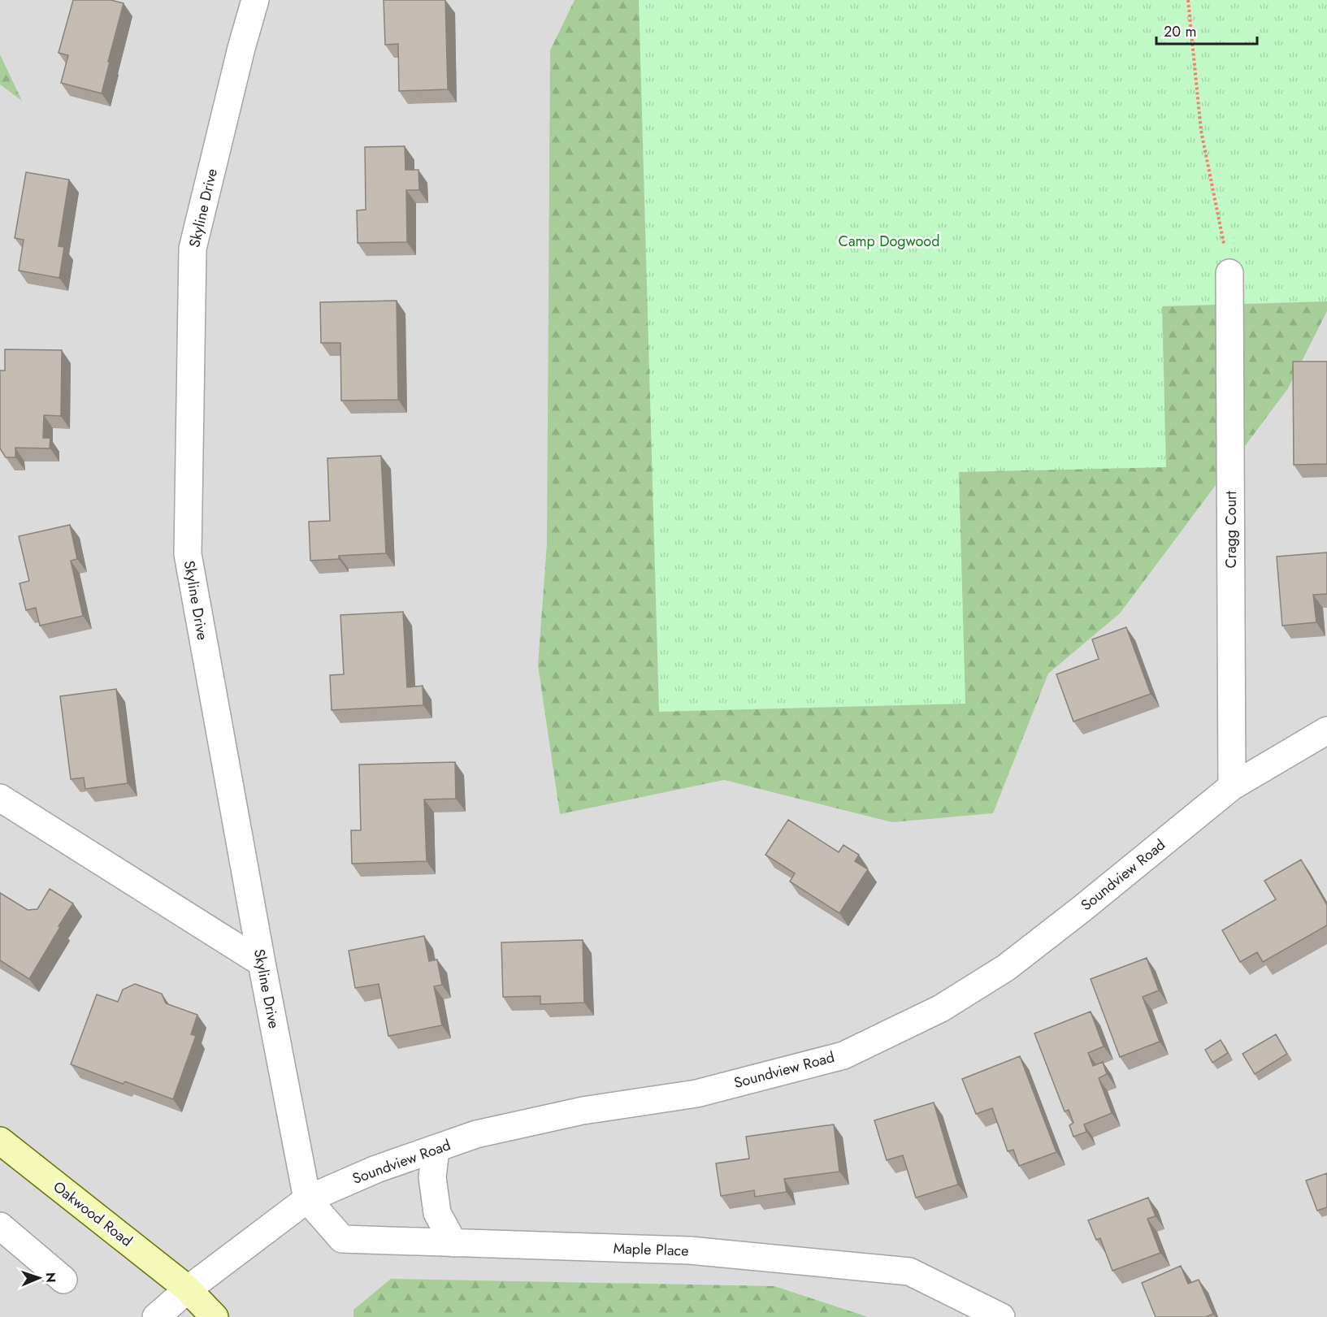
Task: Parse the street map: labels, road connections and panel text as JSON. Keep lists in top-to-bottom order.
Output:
{
  "streets": {
    "main road": ["Oakwood Road"],
    "street": [
      "Skyline Drive",
      "Cragg Court",
      "Soundview Road",
      "Maple Place"
    ]
  },
  "crossings": [
    ["Skyline Drive", "Soundview Road"],
    ["Skyline Drive", "Maple Place"],
    ["Cragg Court", "Soundview Road"],
    ["Soundview Road", "Oakwood Road"],
    ["Soundview Road", "Maple Place"]
  ],
  "parks": ["Camp Dogwood"],
  "scale_bar": "20 m",
  "north": "right"
}
